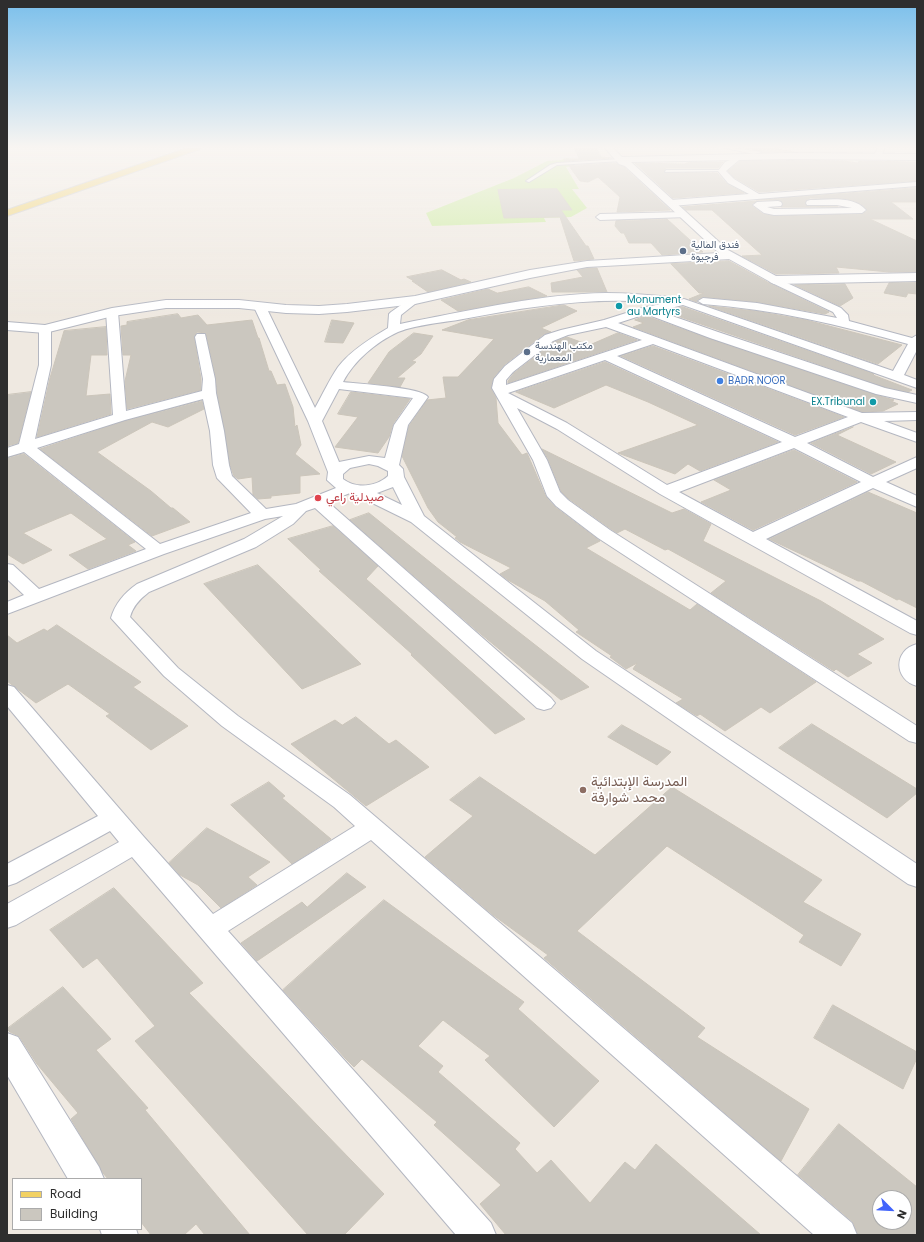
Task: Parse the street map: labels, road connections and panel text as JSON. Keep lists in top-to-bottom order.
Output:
{
  "places": [
    "فندق المالية فرجيوة",
    "Monument au Martyrs",
    "مكتب الهندسة المعمارية",
    "BADR NOOR",
    "EX.Tribunal",
    "صيدلية راعي",
    "المدرسة الإبتدائية محمد شوارفة"
  ],
  "legend": ["Road", "Building"],
  "north": "bottom right"
}
